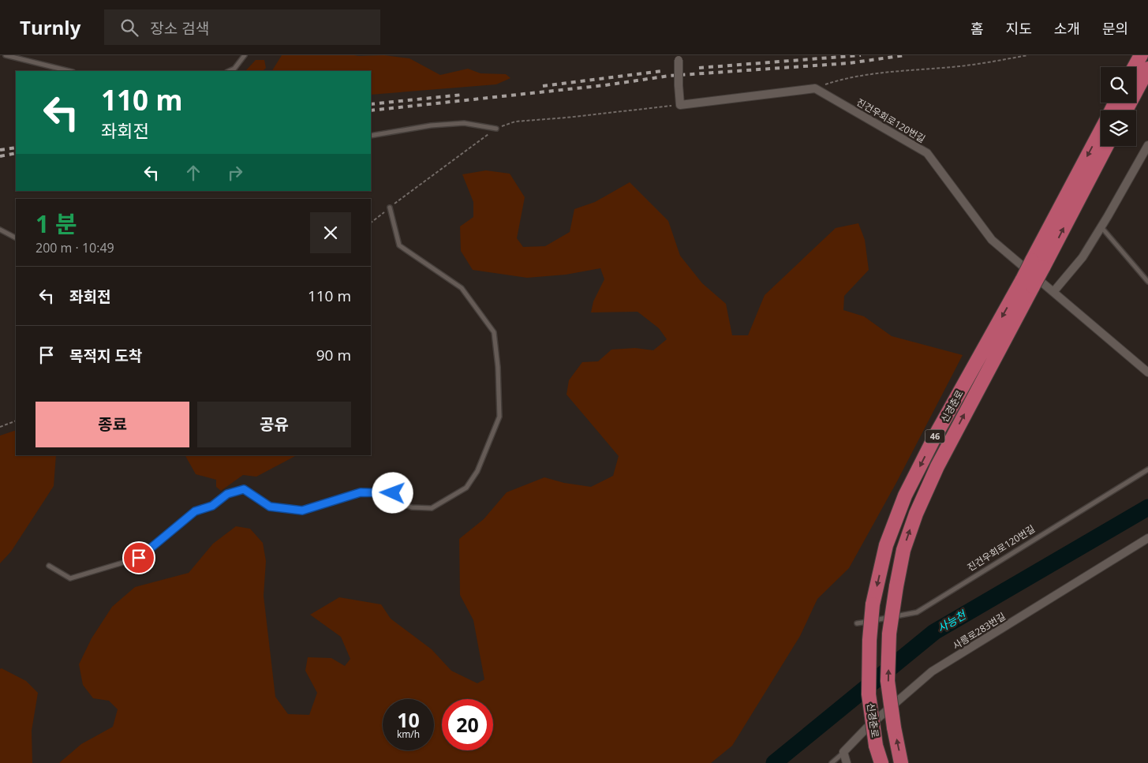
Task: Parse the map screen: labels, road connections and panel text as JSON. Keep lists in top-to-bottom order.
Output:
{
  "streets": {
    "highway": ["신경춘로", "46"],
    "street": ["진건우회로120번길", "사릉로283번길"]
  },
  "water": ["사능천"],
  "page": {
    "header": "Turnly",
    "search": "장소 검색",
    "nav": [
      "홈",
      "지도",
      "소개",
      "문의"
    ],
    "turn": ["110 m", "좌회전"],
    "heading": ["1 분", "200 m · 10:49"],
    "list": [
      {
        "name": "좌회전",
        "value": "110 m"
      },
      {
        "name": "목적지 도착",
        "value": "90 m"
      }
    ],
    "buttons": ["종료", "공유"],
    "speed": "10 km/h",
    "limit": "20"
  }
}
